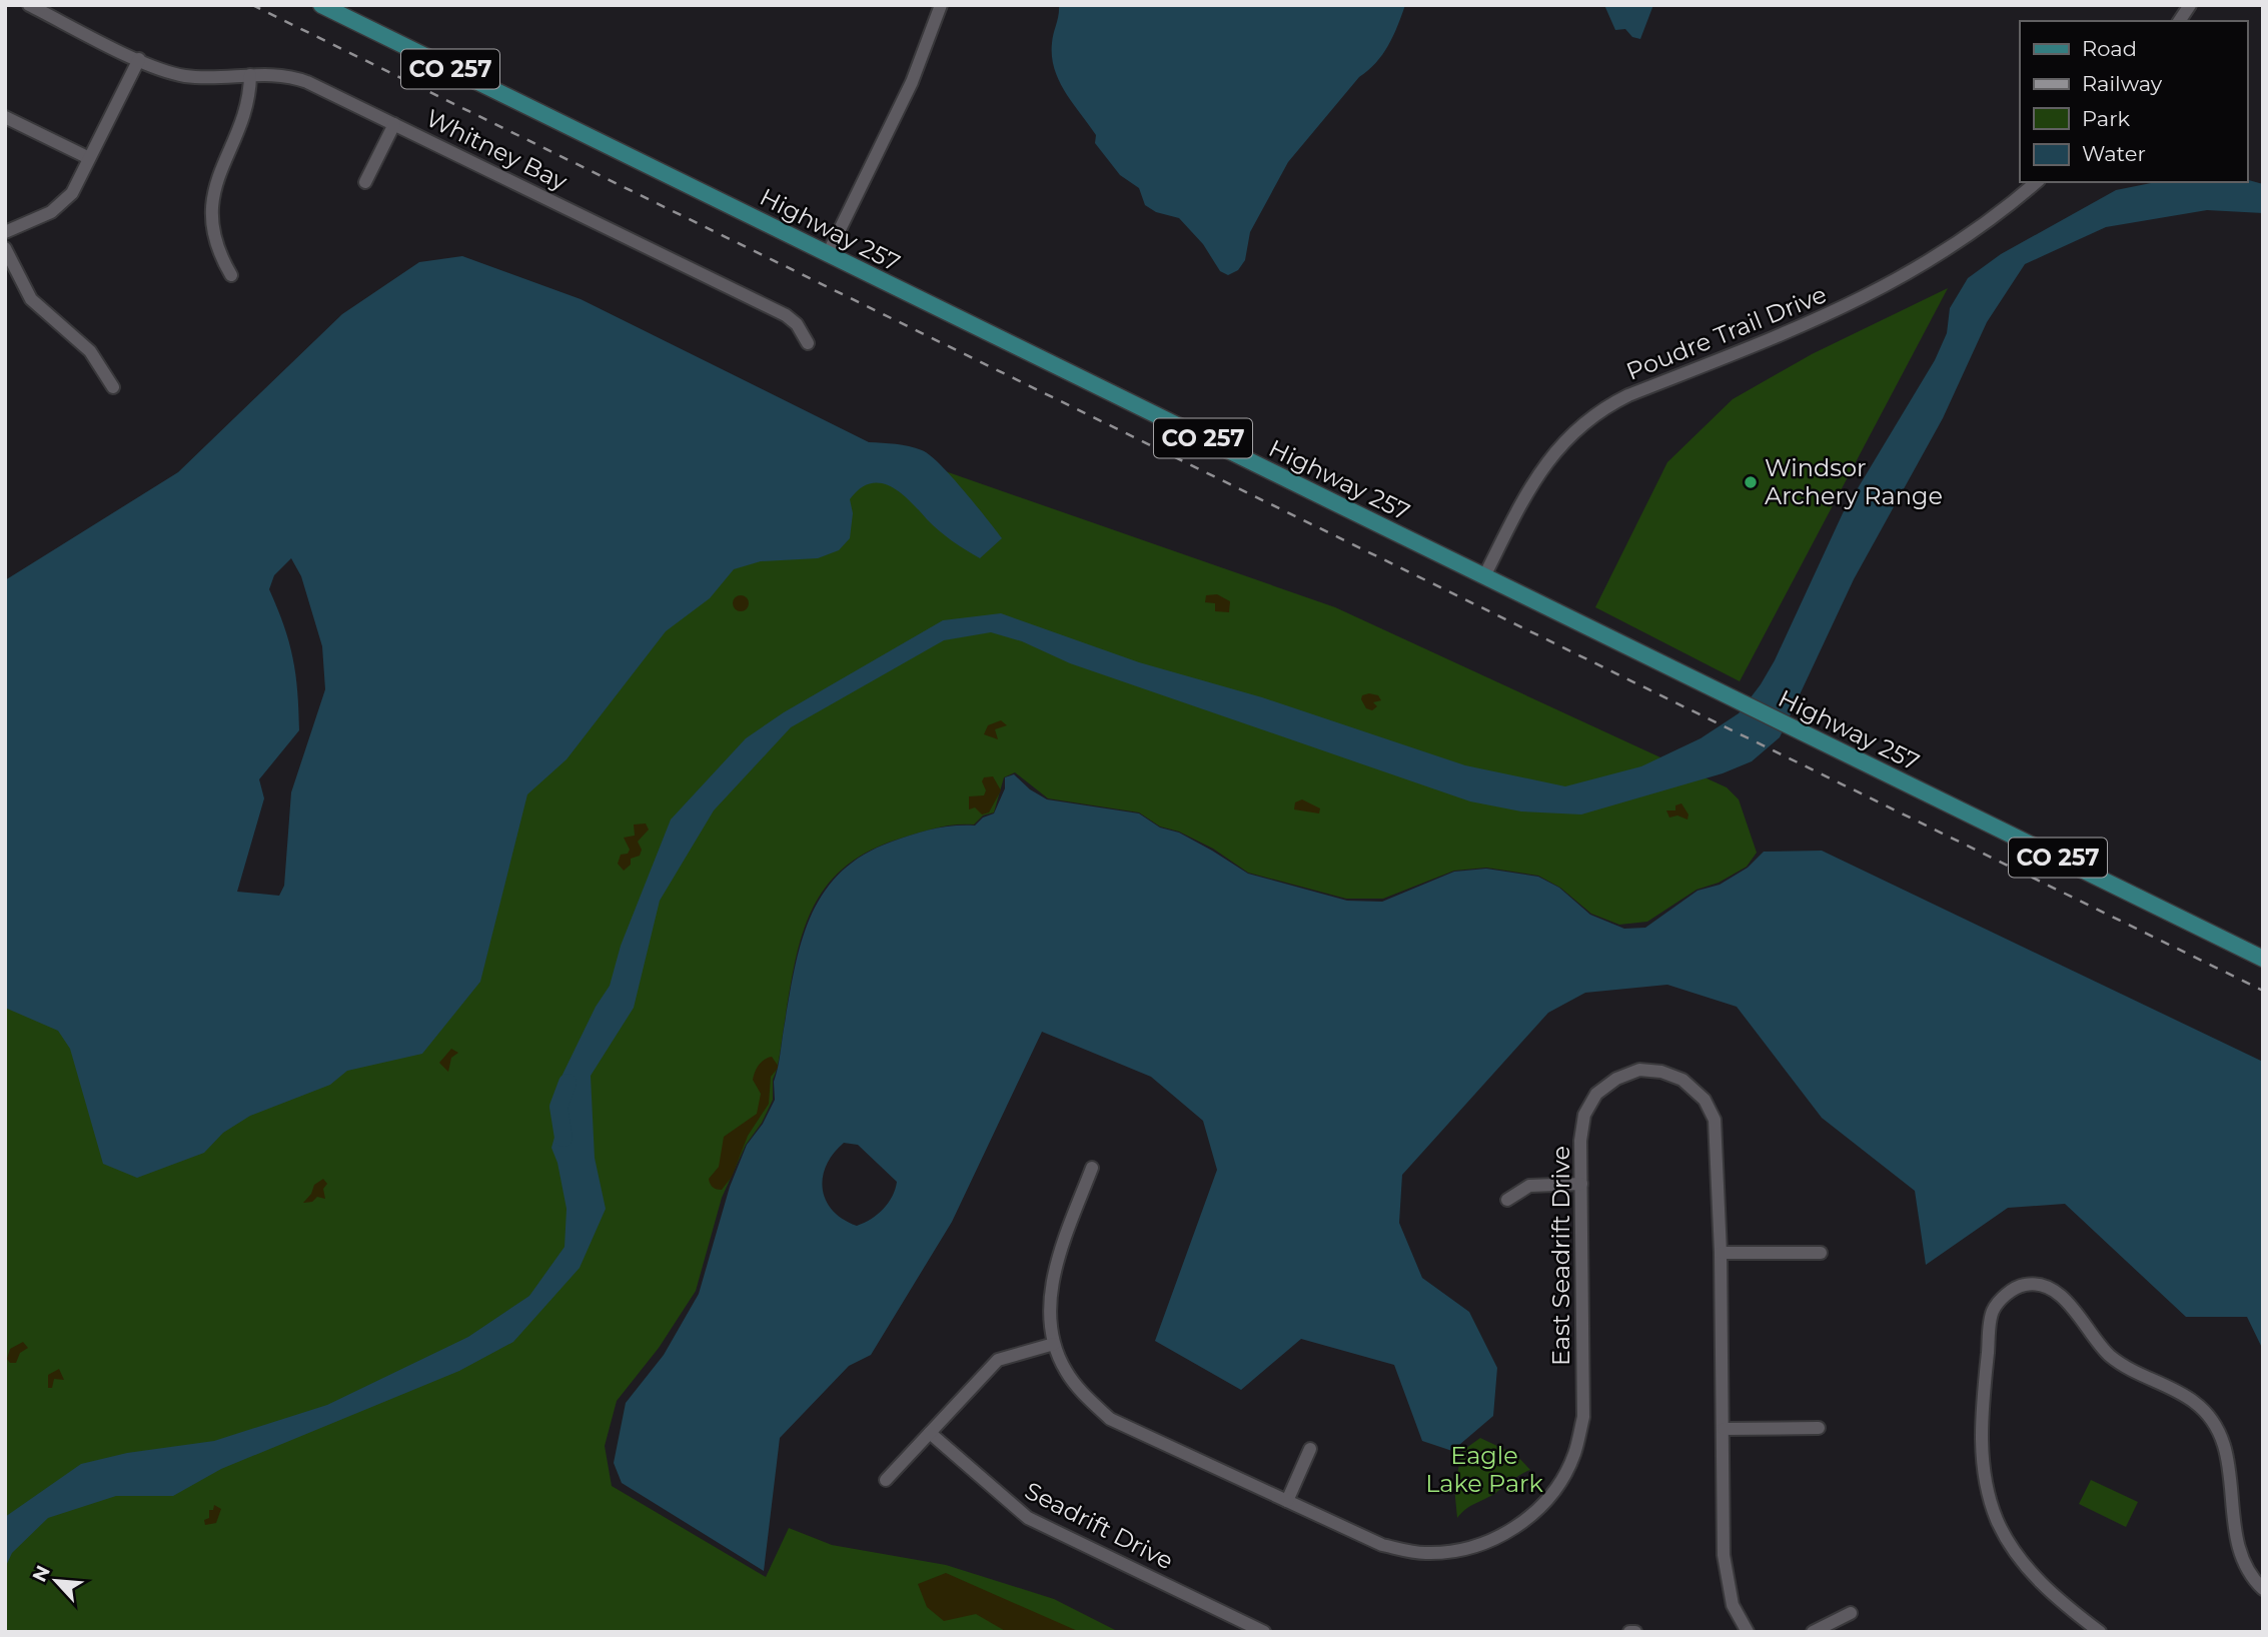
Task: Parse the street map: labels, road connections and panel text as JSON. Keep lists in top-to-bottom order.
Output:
{
  "streets": {
    "main road": ["CO 257", "Highway 257"],
    "street": [
      "Whitney Bay",
      "Poudre Trail Drive",
      "East Seadrift Drive",
      "Seadrift Drive"
    ]
  },
  "crossings": [
    ["Highway 257", "Poudre Trail Drive"]
  ],
  "parks": ["Eagle Lake Park"],
  "places": ["Windsor Archery Range"],
  "legend": [
    "Road",
    "Railway",
    "Park",
    "Water"
  ],
  "north": "top left"
}
